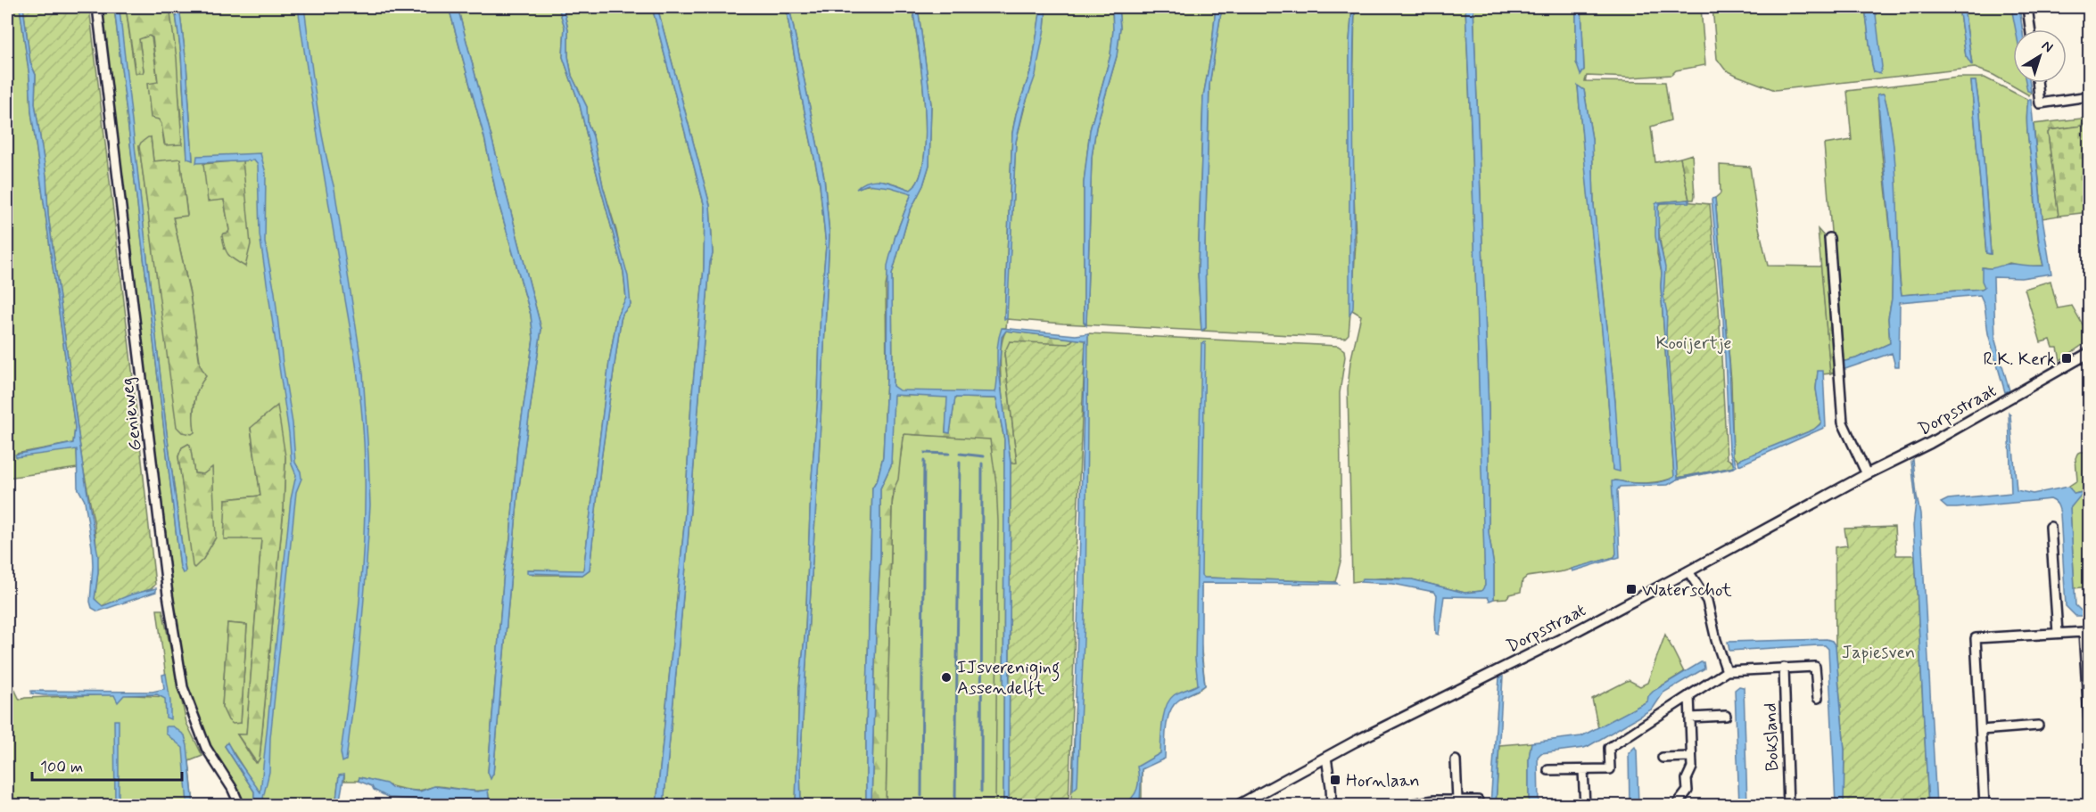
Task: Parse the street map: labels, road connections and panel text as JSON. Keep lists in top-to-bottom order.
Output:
{
  "streets": {
    "street": ["Dorpsstraat", "Genieweg", "Boksland"]
  },
  "parks": ["Kooijertje", "Japiesven"],
  "places": {
    "transit": ["R.K. Kerk", "Waterschot", "Hornlaan"],
    "other": ["IJsvereniging Assendelft"]
  },
  "scale_bar": "100 m",
  "north": "top right"
}
